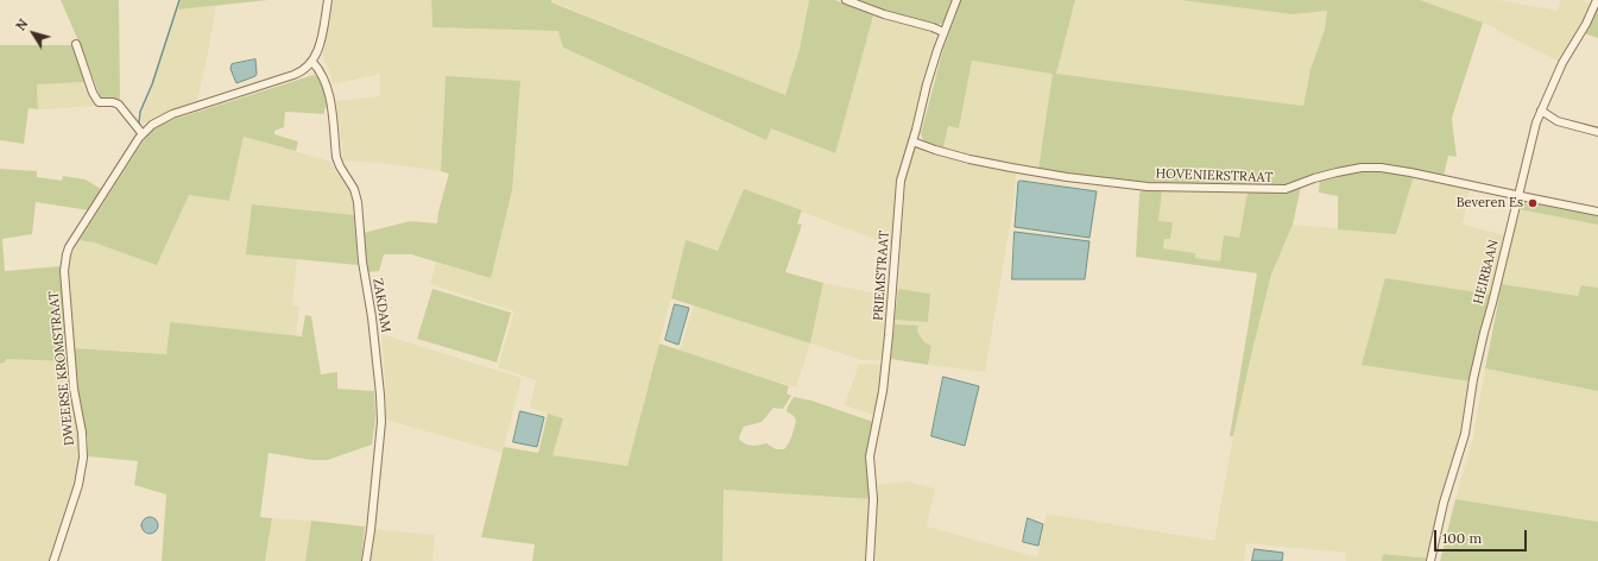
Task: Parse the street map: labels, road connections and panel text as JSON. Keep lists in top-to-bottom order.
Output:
{
  "streets": {
    "street": [
      "HOVENIERSTRAAT",
      "HEIRBAAN",
      "PRIEMSTRAAT",
      "ZAKDAM",
      "DWEERSE KROMSTRAAT"
    ]
  },
  "crossings": [
    ["HOVENIERSTRAAT", "HEIRBAAN"],
    ["HOVENIERSTRAAT", "PRIEMSTRAAT"],
    ["ZAKDAM", "DWEERSE KROMSTRAAT"]
  ],
  "places": ["Beveren Es"],
  "scale_bar": "100 m",
  "north": "top left"
}
